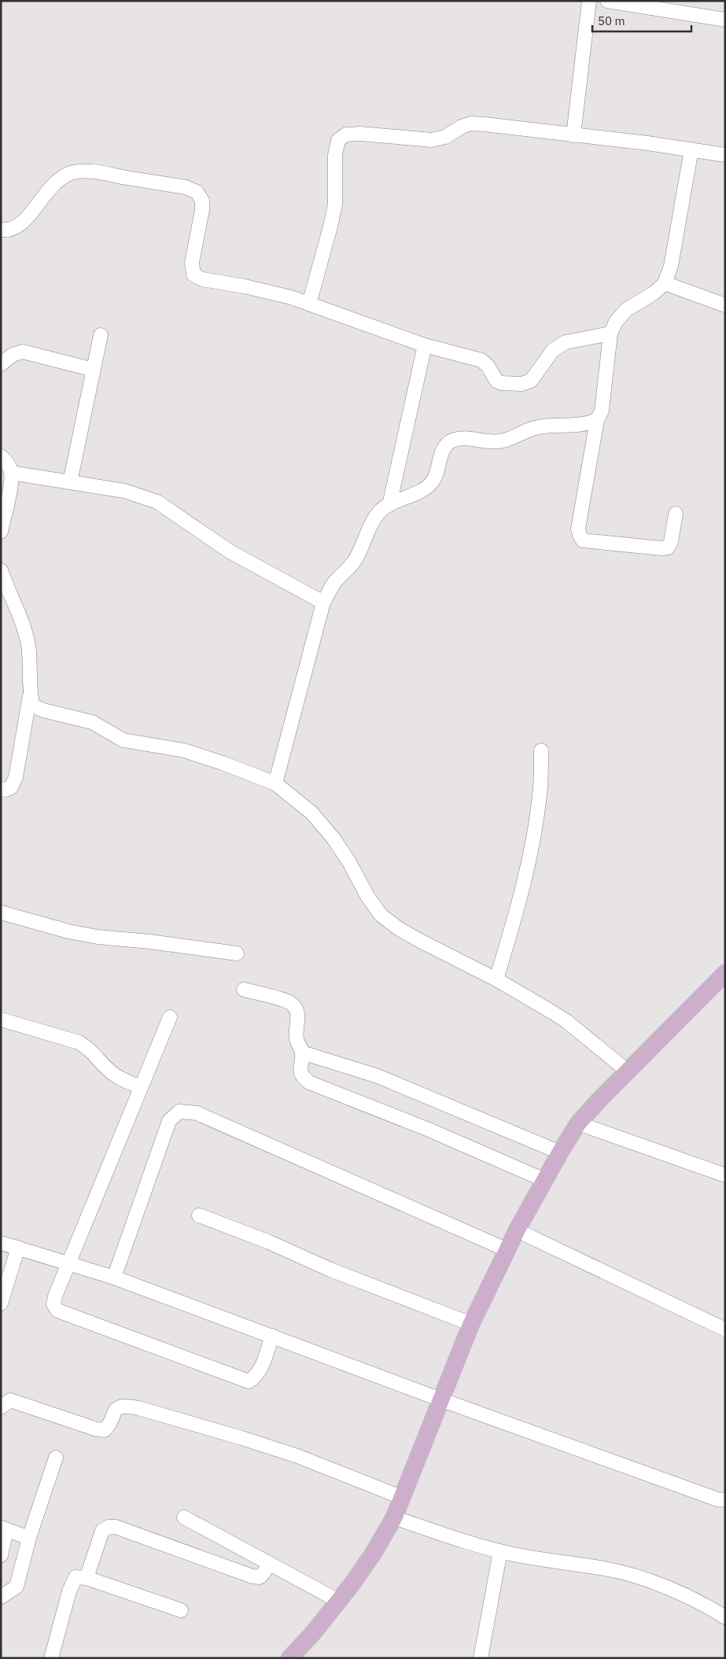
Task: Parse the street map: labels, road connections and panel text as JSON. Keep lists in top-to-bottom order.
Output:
{
  "scale_bar": "50 m"
}
